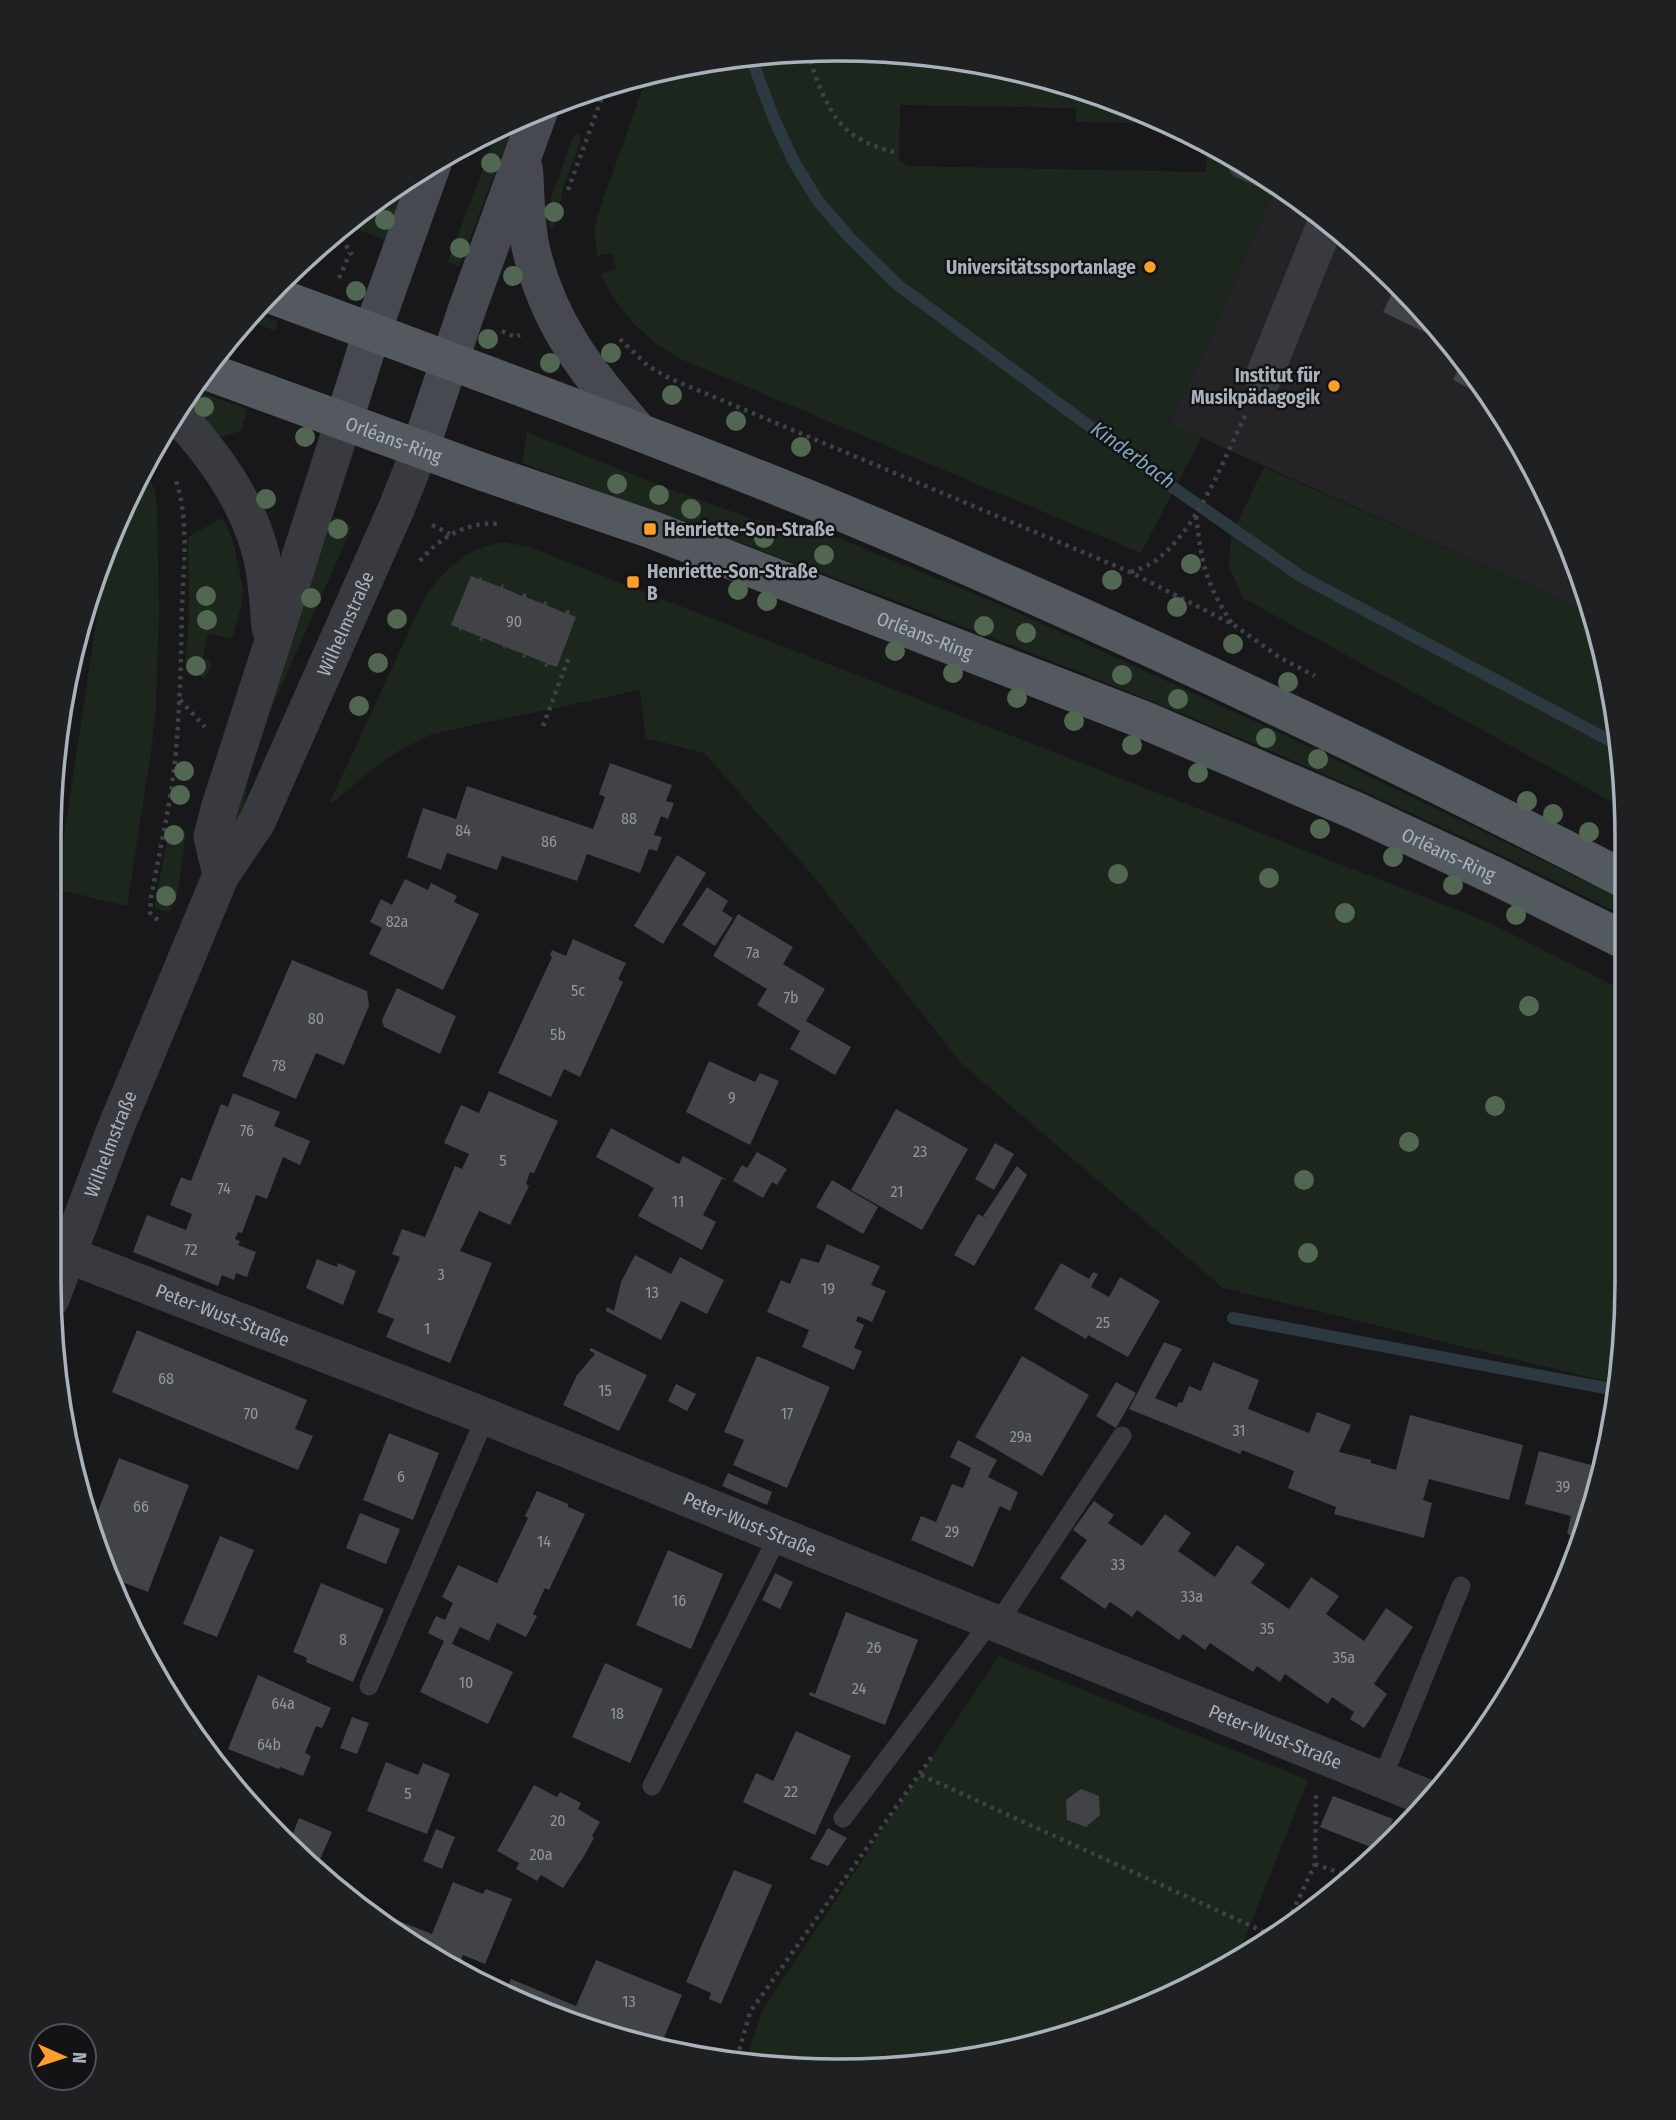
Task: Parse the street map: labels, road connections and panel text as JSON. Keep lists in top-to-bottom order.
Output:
{
  "streets": {
    "main road": ["Orléans-Ring", "Wilhelmstraße"],
    "street": ["Peter-Wust-Straße"]
  },
  "crossings": [
    ["Orléans-Ring", "Wilhelmstraße"],
    ["Wilhelmstraße", "Peter-Wust-Straße"]
  ],
  "water": ["Kinderbach"],
  "places": {
    "other": ["Universitätssportanlage", "Institut für Musikpädagogik"],
    "transit": ["Henriette-Son-Straße", "Henriette-Son-Straße B"]
  },
  "house_numbers": [
    "90",
    "88",
    "84",
    "86",
    "82a",
    "7a",
    "5c",
    "7b",
    "80",
    "5b",
    "78",
    "9",
    "76",
    "23",
    "5",
    "74",
    "21",
    "11",
    "72",
    "3",
    "19",
    "13",
    "25",
    "1",
    "68",
    "15",
    "70",
    "17",
    "31",
    "29a",
    "6",
    "39",
    "66",
    "29",
    "14",
    "33",
    "33a",
    "16",
    "35",
    "8",
    "26",
    "35a",
    "10",
    "24",
    "64a",
    "18",
    "64b",
    "22",
    "5",
    "20",
    "20a",
    "13"
  ],
  "north": "right"
}
